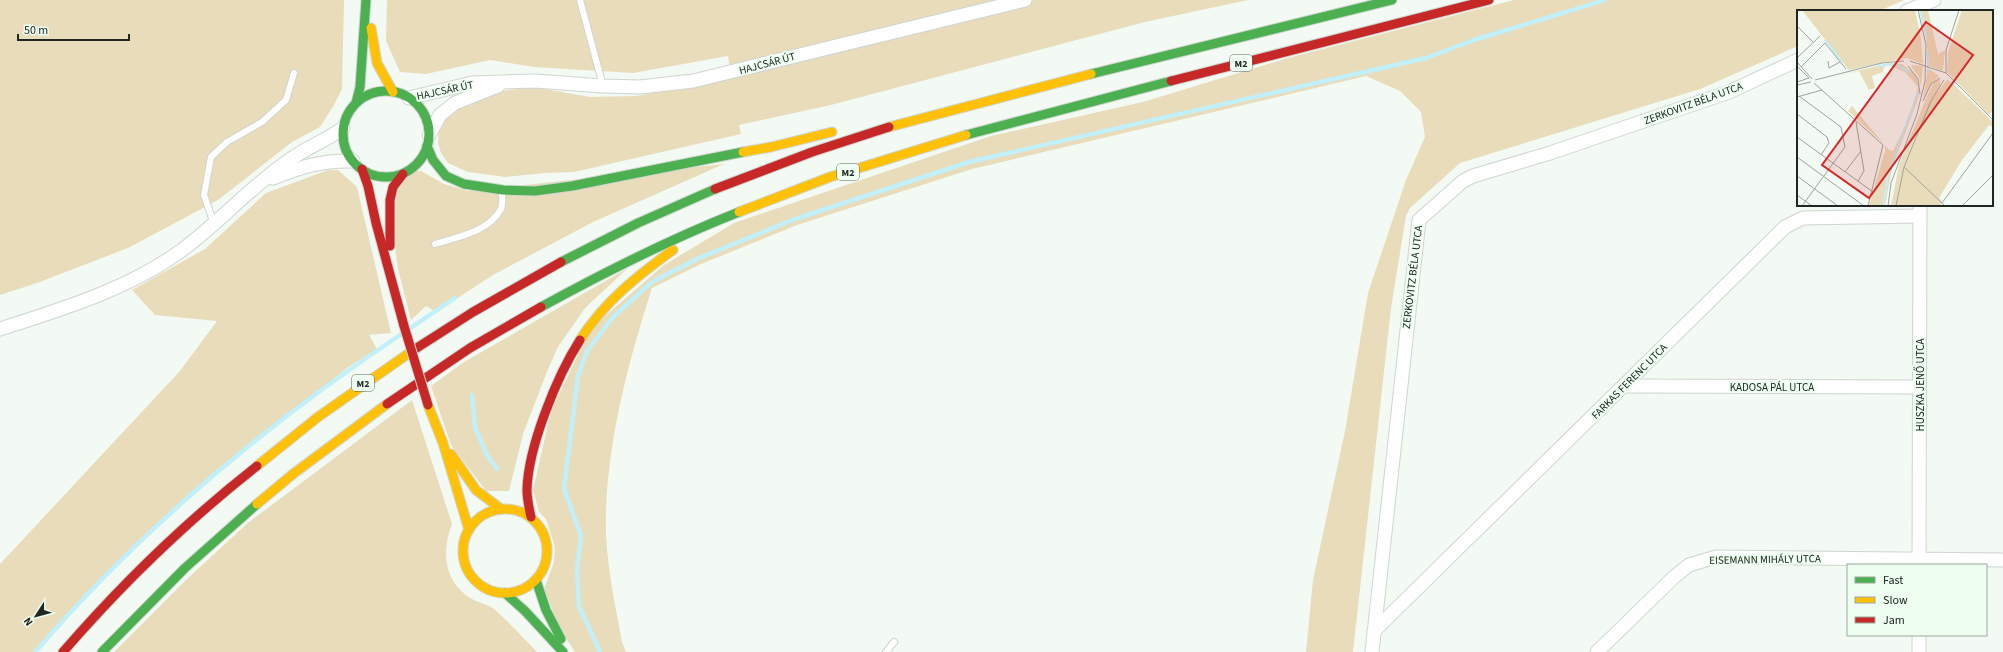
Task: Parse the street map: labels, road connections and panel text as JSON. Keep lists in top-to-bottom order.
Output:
{
  "streets": {
    "main road": ["M2"],
    "street": [
      "HAJCSÁR ÚT",
      "ZERKOVITZ BÉLA UTCA",
      "FARKAS FERENC UTCA",
      "HUSZKA JENŐ UTCA",
      "KADOSA PÁL UTCA",
      "EISEMANN MIHÁLY UTCA"
    ]
  },
  "crossings": [
    ["ZERKOVITZ BÉLA UTCA", "FARKAS FERENC UTCA"],
    ["FARKAS FERENC UTCA", "HUSZKA JENŐ UTCA"],
    ["FARKAS FERENC UTCA", "KADOSA PÁL UTCA"],
    ["HUSZKA JENŐ UTCA", "KADOSA PÁL UTCA"],
    ["HUSZKA JENŐ UTCA", "EISEMANN MIHÁLY UTCA"]
  ],
  "legend": ["Fast", "Slow", "Jam"],
  "scale_bar": "50 m",
  "north": "bottom left"
}
